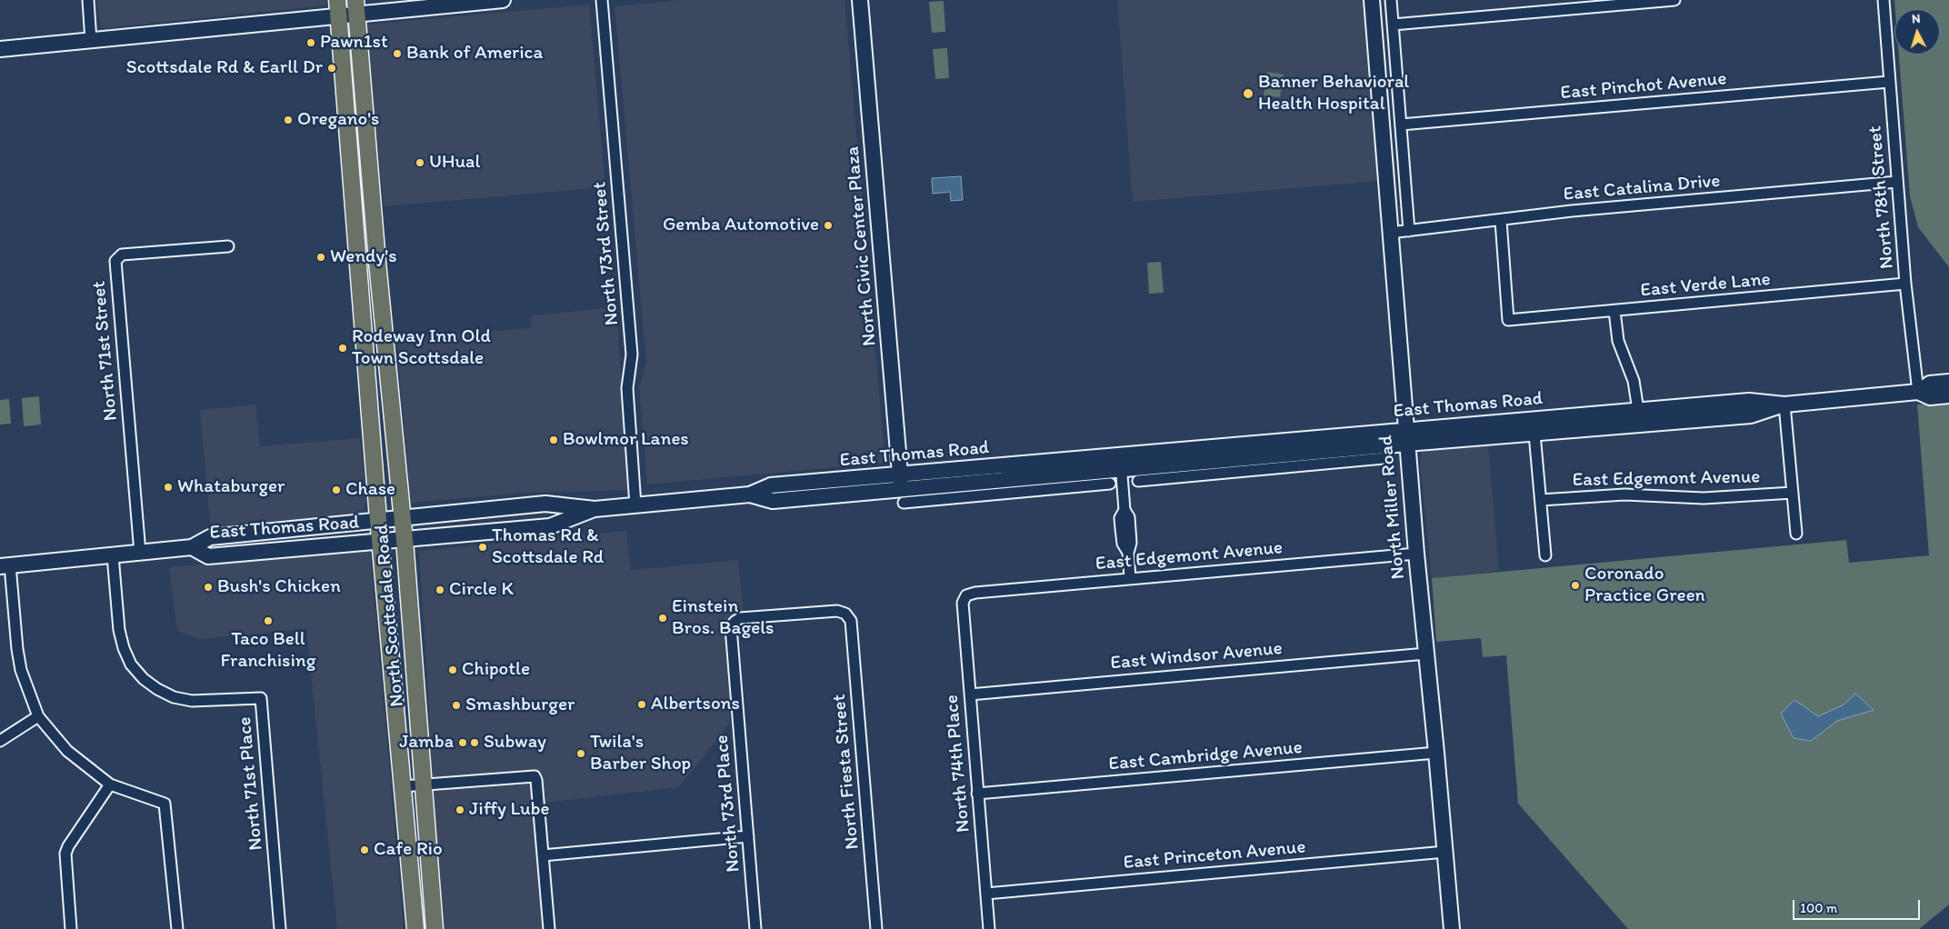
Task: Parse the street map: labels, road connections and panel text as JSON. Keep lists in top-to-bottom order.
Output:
{
  "streets": {
    "main road": [
      "North Civic Center Plaza",
      "East Thomas Road",
      "North Miller Road",
      "North Scottsdale Road"
    ],
    "street": [
      "East Pinchot Avenue",
      "East Catalina Drive",
      "North 78th Street",
      "North 73rd Street",
      "East Verde Lane",
      "North 71st Street",
      "East Edgemont Avenue",
      "East Windsor Avenue",
      "East Cambridge Avenue",
      "North 74th Place",
      "North Fiesta Street",
      "North 71st Place",
      "North 73rd Place",
      "East Princeton Avenue"
    ]
  },
  "crossings": [
    ["East Pinchot Avenue", "North 78th Street"],
    ["East Catalina Drive", "North 78th Street"],
    ["East Catalina Drive", "East Verde Lane"],
    ["East Catalina Drive", "North Miller Road"],
    ["North 78th Street", "East Verde Lane"],
    ["North 78th Street", "East Thomas Road"],
    ["North Civic Center Plaza", "East Thomas Road"],
    ["North 73rd Street", "East Thomas Road"],
    ["North 71st Street", "East Thomas Road"],
    ["East Thomas Road", "North Miller Road"],
    ["East Thomas Road", "North Scottsdale Road"],
    ["East Thomas Road", "North 71st Place"],
    ["East Edgemont Avenue", "North Miller Road"],
    ["East Edgemont Avenue", "North 74th Place"],
    ["North Miller Road", "East Windsor Avenue"],
    ["North Miller Road", "East Cambridge Avenue"],
    ["North Miller Road", "East Princeton Avenue"],
    ["East Windsor Avenue", "North 74th Place"],
    ["East Cambridge Avenue", "North 74th Place"],
    ["North 74th Place", "East Princeton Avenue"],
    ["North Fiesta Street", "North 73rd Place"]
  ],
  "places": [
    "Pawn1st",
    "Bank of America",
    "Scottsdale Rd & Earll Dr",
    "Banner Behavioral Health Hospital",
    "Oregano's",
    "UHual",
    "Gemba Automotive",
    "Wendy's",
    "Rodeway Inn Old Town Scottsdale",
    "Bowlmor Lanes",
    "Whataburger",
    "Chase",
    "Thomas Rd & Scottsdale Rd",
    "Coronado Practice Green",
    "Bush's Chicken",
    "Circle K",
    "Einstein Bros. Bagels",
    "Taco Bell Franchising",
    "Chipotle",
    "Albertsons",
    "Smashburger",
    "Jamba",
    "Subway",
    "Twila's Barber Shop",
    "Jiffy Lube",
    "Cafe Rio"
  ],
  "scale_bar": "100 m",
  "north": "top"
}
